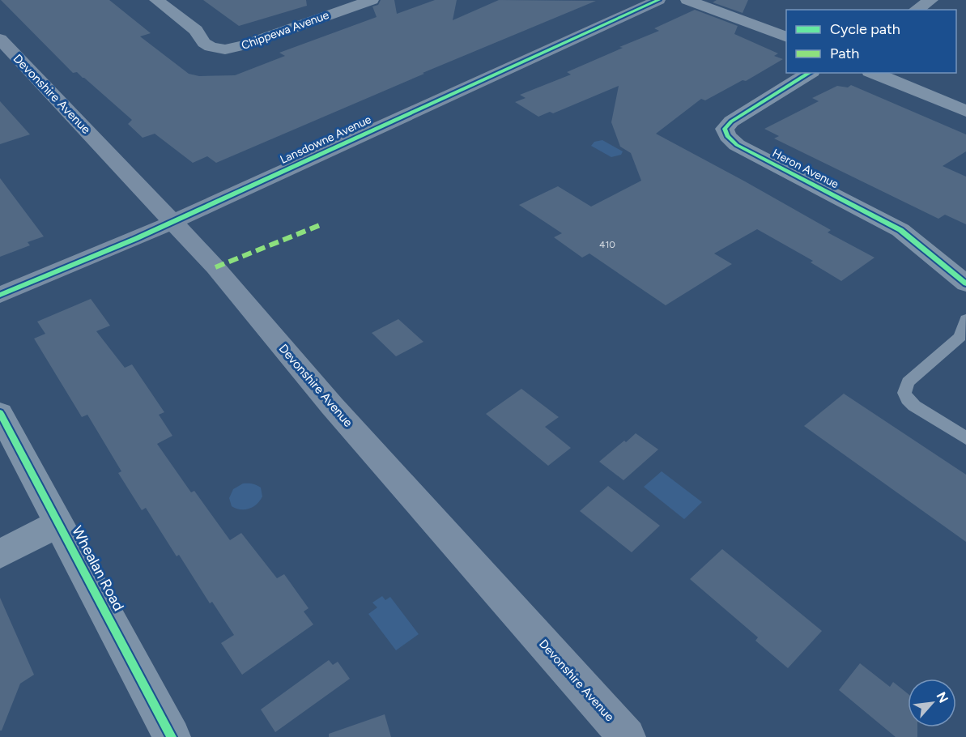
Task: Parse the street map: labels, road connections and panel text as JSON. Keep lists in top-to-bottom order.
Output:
{
  "streets": {
    "main road": ["Devonshire Avenue", "Lansdowne Avenue"],
    "street": ["Chippewa Avenue", "Heron Avenue", "Whealan Road"]
  },
  "crossings": [
    ["Devonshire Avenue", "Lansdowne Avenue"]
  ],
  "house_numbers": ["410"],
  "legend": ["Cycle path", "Path"],
  "north": "top right"
}
